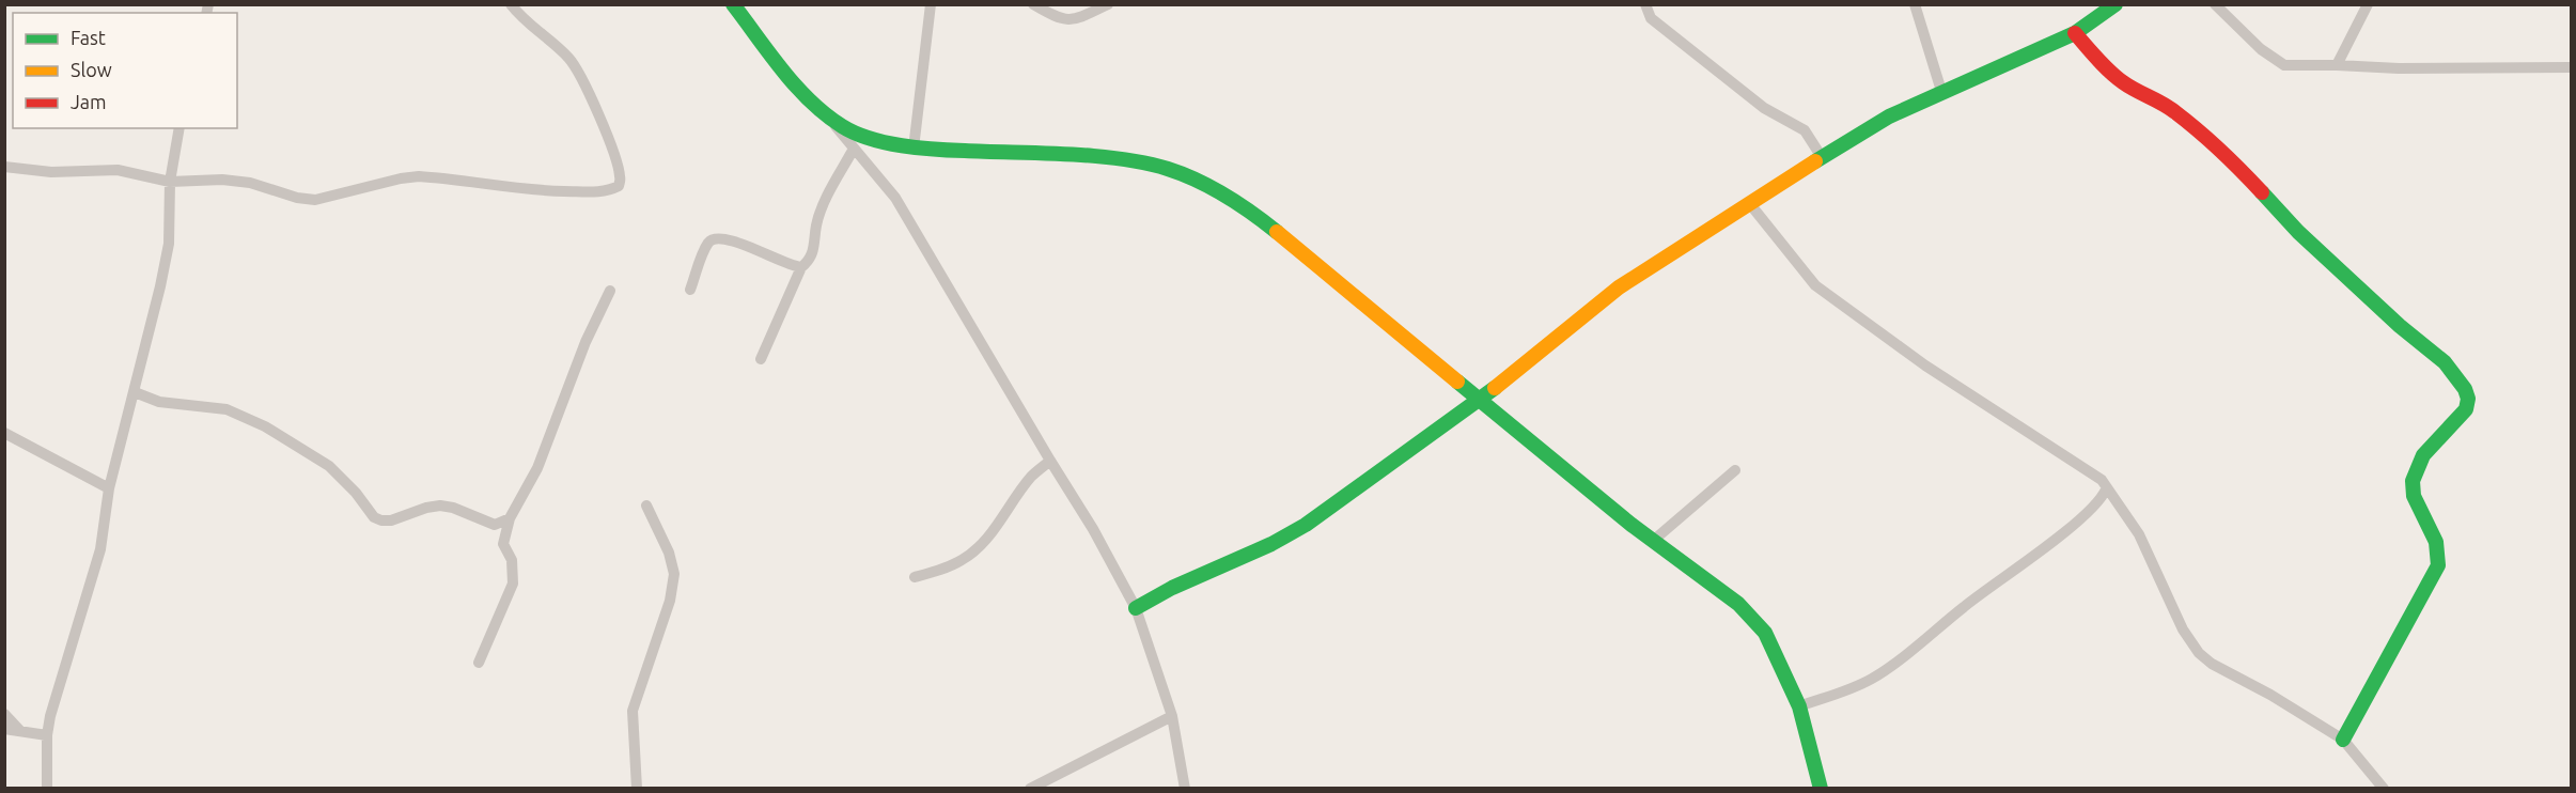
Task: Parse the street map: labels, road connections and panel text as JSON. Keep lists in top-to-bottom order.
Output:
{
  "legend": ["Fast", "Slow", "Jam"]
}
